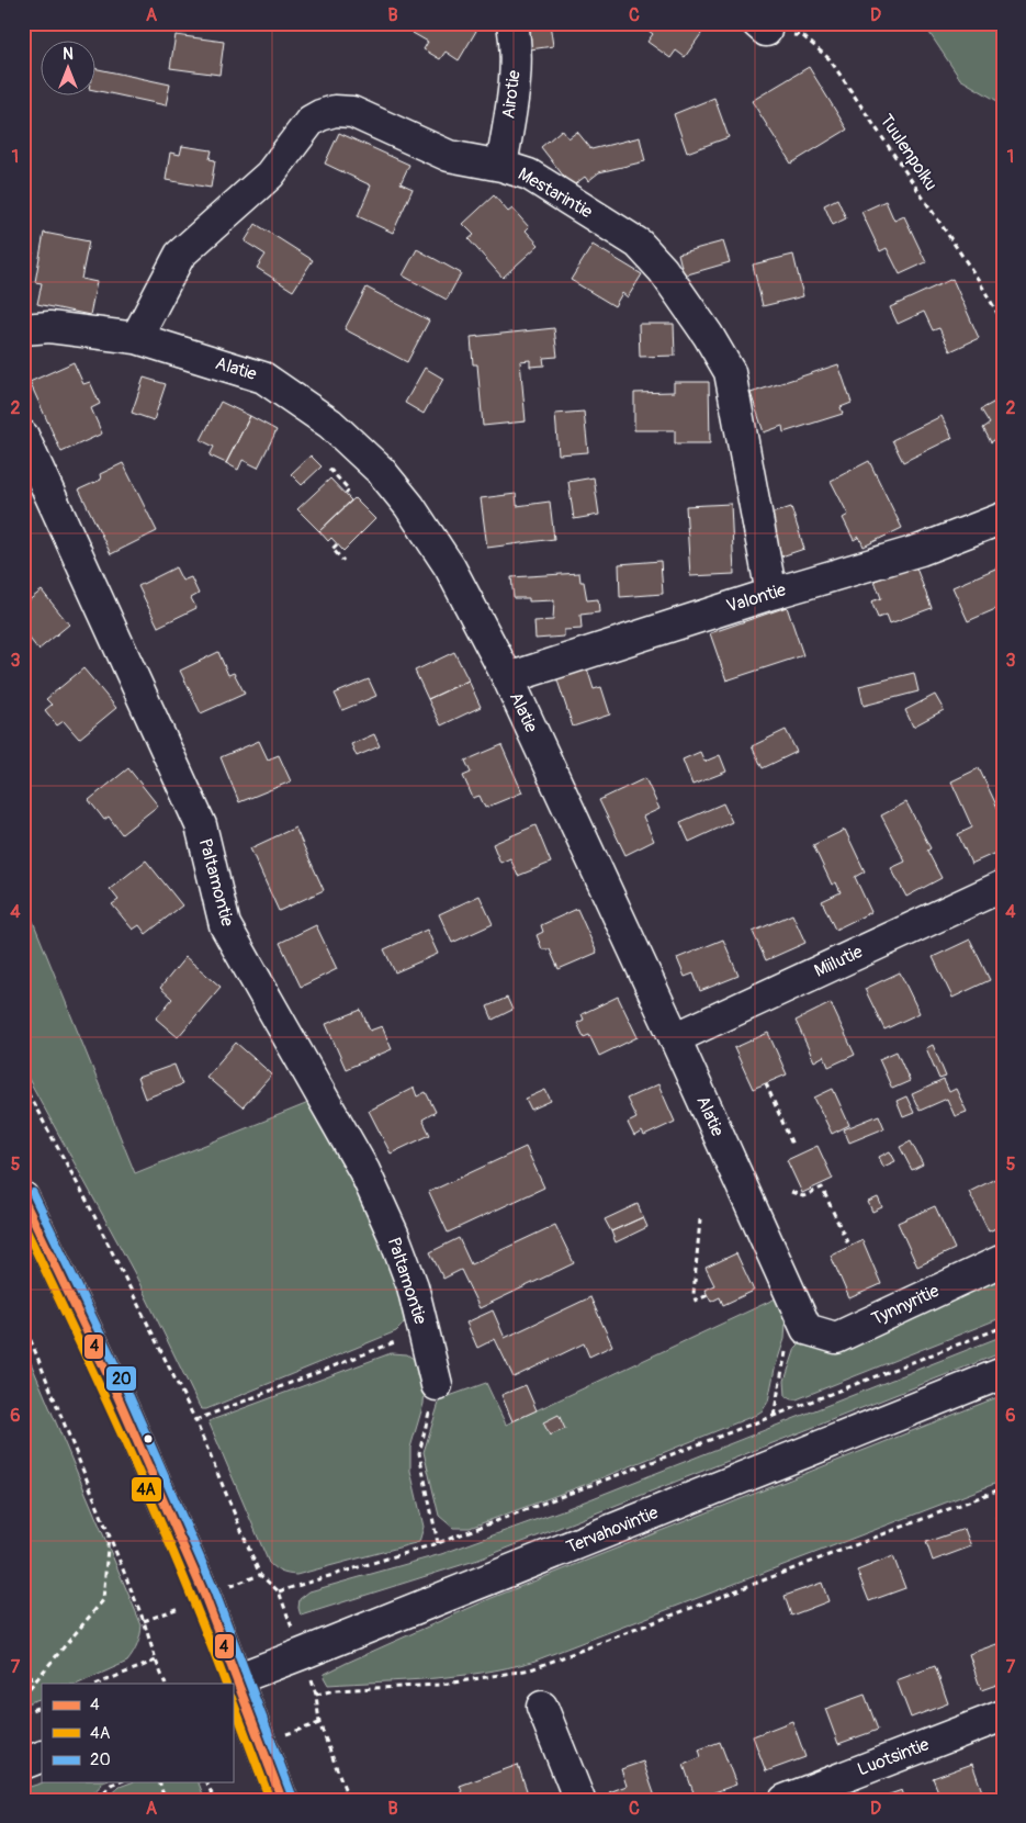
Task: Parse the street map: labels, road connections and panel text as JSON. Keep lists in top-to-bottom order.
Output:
{
  "streets": {
    "street": [
      "Airotie",
      "Mestarintie",
      "Alatie",
      "Valontie",
      "Paltamontie",
      "Miilutie",
      "Tynnyritie",
      "Tervahovintie",
      "Luotsintie"
    ],
    "path": ["Tuulenpolku"]
  },
  "crossings": [
    ["Airotie", "Mestarintie"],
    ["Mestarintie", "Alatie"],
    ["Mestarintie", "Valontie"],
    ["Alatie", "Valontie"],
    ["Alatie", "Miilutie"],
    ["Alatie", "Tynnyritie"]
  ],
  "lines": ["transit line 20", "transit line 4", "transit line 4A"],
  "legend": ["4", "4A", "20"],
  "north": "top",
  "grid": {
    "columns": [
      "A",
      "B",
      "C",
      "D"
    ],
    "rows": [
      "1",
      "2",
      "3",
      "4",
      "5",
      "6",
      "7"
    ]
  }
}
